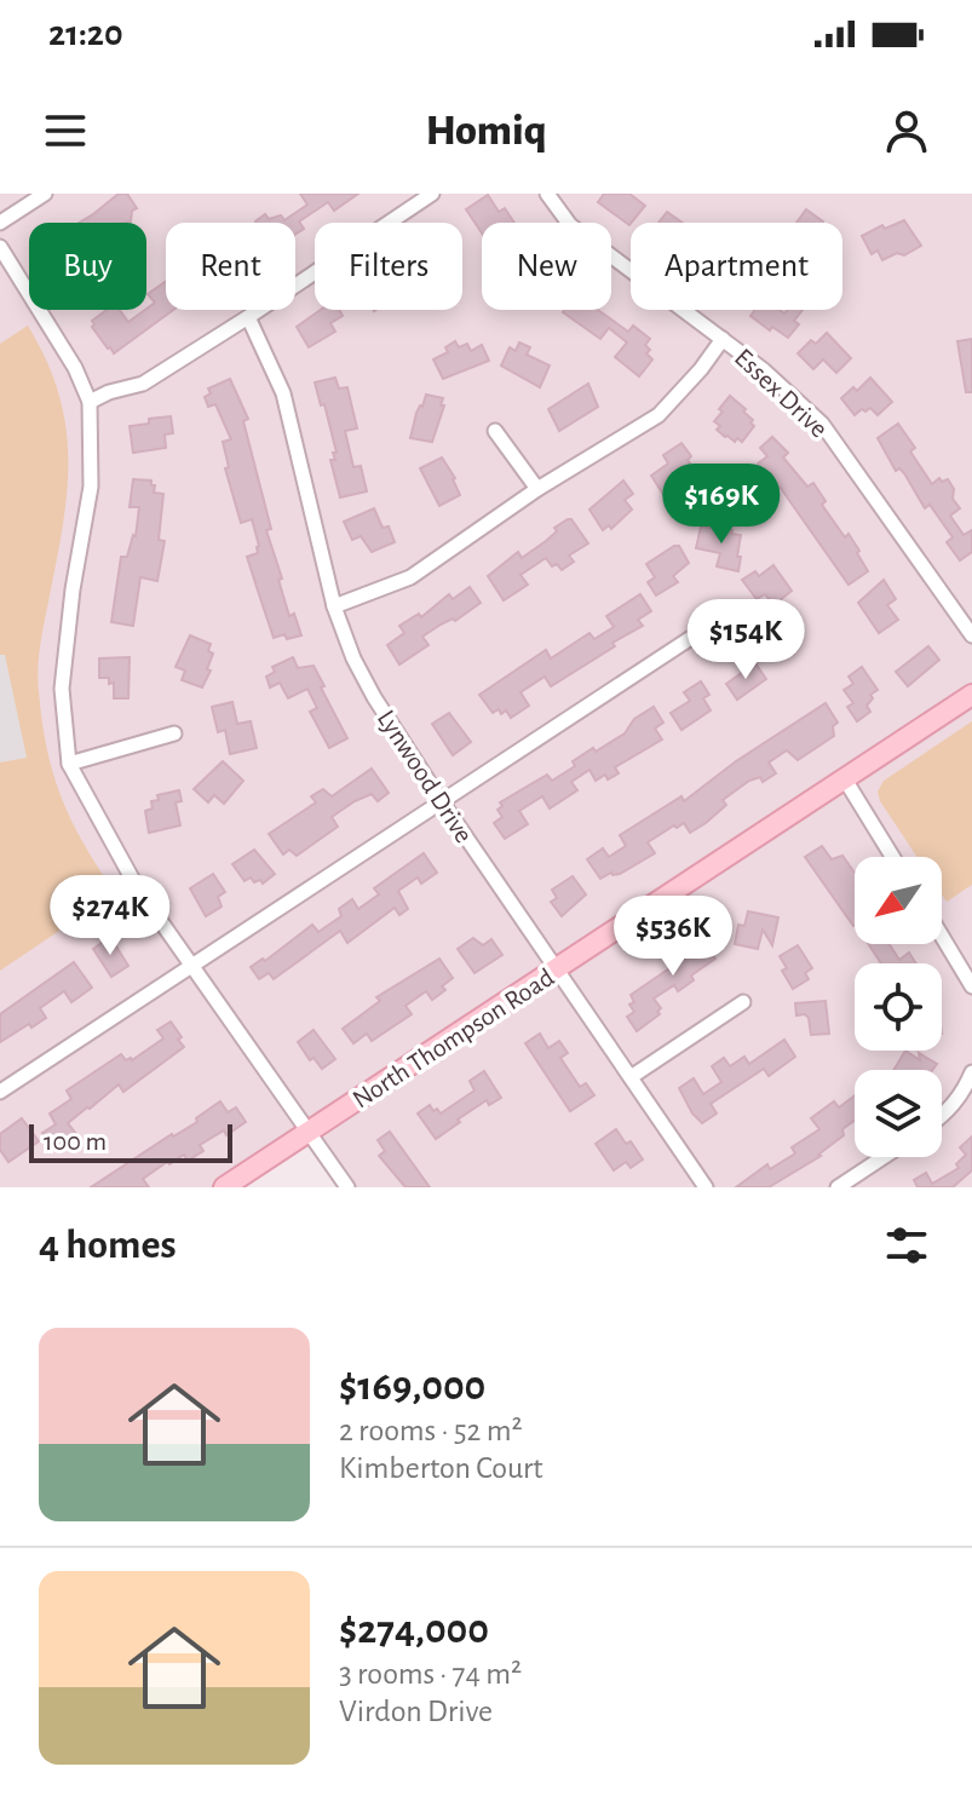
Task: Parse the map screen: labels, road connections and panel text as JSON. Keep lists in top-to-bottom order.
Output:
{
  "streets": {
    "street": ["Essex Drive", "Lynwood Drive", "North Thompson Road"]
  },
  "crossings": [
    ["Lynwood Drive", "North Thompson Road"]
  ],
  "scale_bar": "100 m",
  "north": "bottom left",
  "page": {
    "status": "21:20",
    "header": "Homiq",
    "chip": [
      "Buy",
      "Rent",
      "Filters",
      "New",
      "Apartment"
    ],
    "price": [
      "$169K",
      "$154K",
      "$274K",
      "$536K"
    ],
    "scale": "100 m",
    "heading": "4 homes",
    "list": [
      {
        "name": "$169,000",
        "note": "2 rooms · 52 m² · Kimberton Court"
      },
      {
        "name": "$274,000",
        "note": "3 rooms · 74 m² · Virdon Drive"
      }
    ]
  }
}
